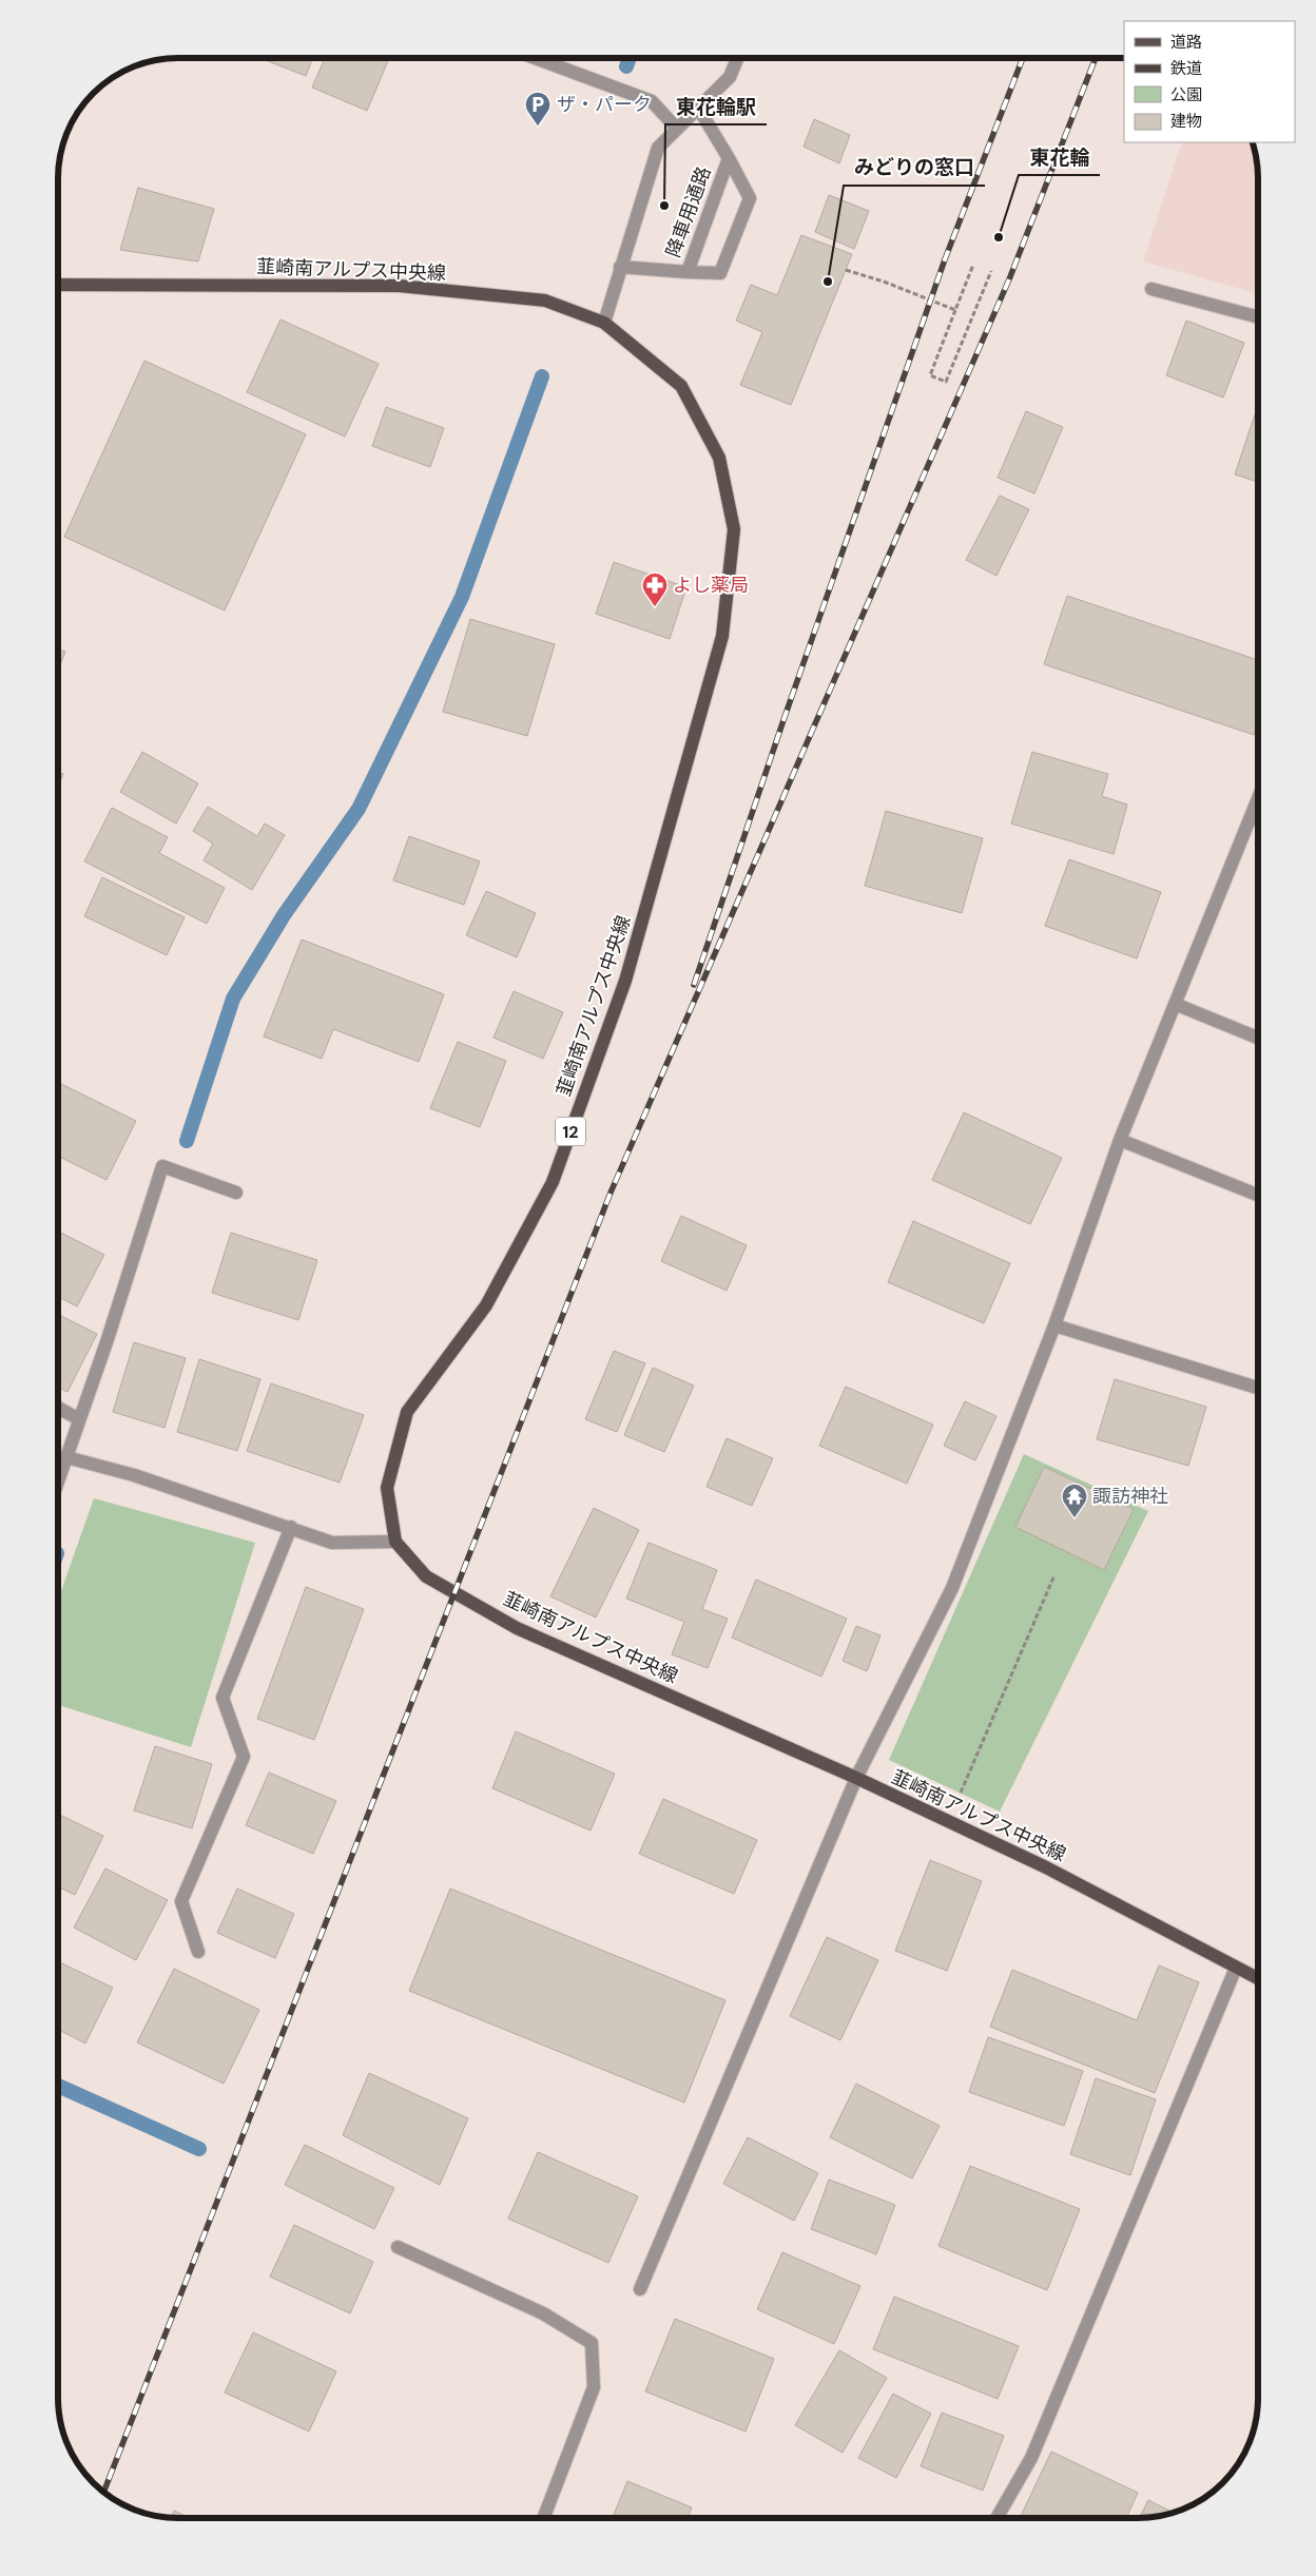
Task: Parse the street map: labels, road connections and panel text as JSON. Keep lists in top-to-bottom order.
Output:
{
  "streets": {
    "main road": ["韮崎南アルプス中央線", "12"],
    "street": ["降車用通路"]
  },
  "places": {
    "parking": ["ザ・パーク"],
    "other": ["東花輪駅", "東花輪", "みどりの窓口"],
    "pharmacy": ["よし薬局"],
    "temple": ["諏訪神社"]
  },
  "legend": [
    "道路",
    "鉄道",
    "公園",
    "建物"
  ]
}
